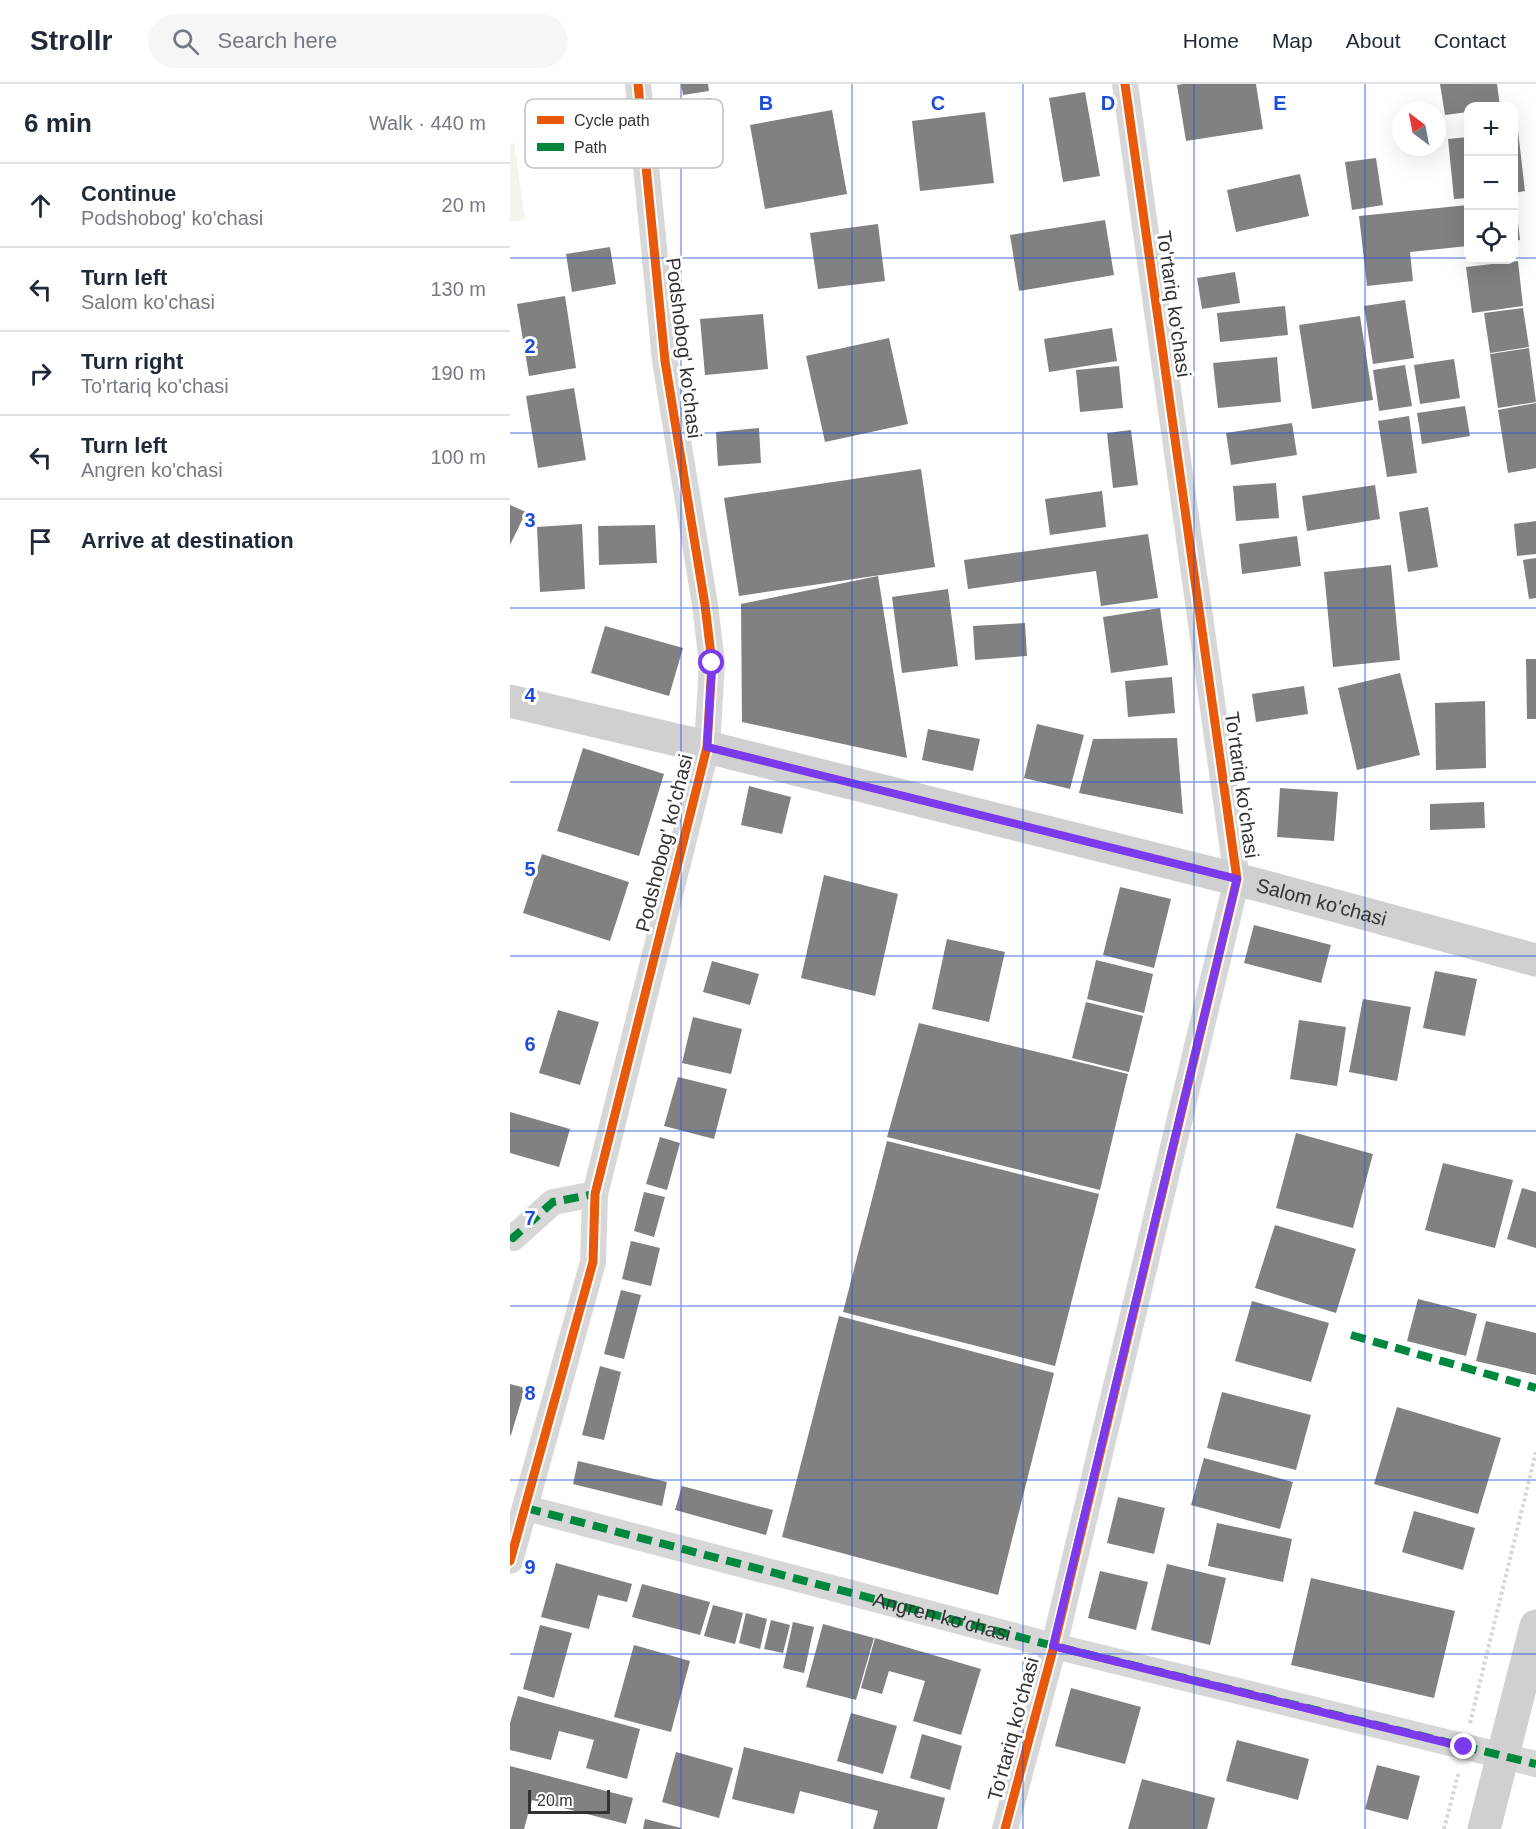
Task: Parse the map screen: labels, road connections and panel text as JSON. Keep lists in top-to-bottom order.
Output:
{
  "streets": {
    "street": [
      "To'rtariq ko'chasi",
      "Podshobog' ko'chasi",
      "Salom ko'chasi",
      "Angren ko'chasi"
    ]
  },
  "crossings": [
    ["To'rtariq ko'chasi", "Salom ko'chasi"],
    ["To'rtariq ko'chasi", "Angren ko'chasi"],
    ["Podshobog' ko'chasi", "Salom ko'chasi"],
    ["Podshobog' ko'chasi", "Angren ko'chasi"]
  ],
  "legend": ["Cycle path", "Path"],
  "scale_bar": "20 m",
  "north": "top left",
  "page": {
    "header": "Strollr",
    "search": "Search here",
    "nav": [
      "Home",
      "Map",
      "About",
      "Contact"
    ],
    "heading": ["6 min", "Walk · 440 m"],
    "map_buttons": ["+", "−"],
    "list": [
      ["Continue", "Podshobog' ko'chasi", "20 m"],
      ["Turn left", "Salom ko'chasi", "130 m"],
      ["Turn right", "To'rtariq ko'chasi", "190 m"],
      ["Turn left", "Angren ko'chasi", "100 m"],
      "Arrive at destination"
    ],
    "scale": "20 m"
  },
  "grid": {
    "columns": [
      "B",
      "C",
      "D",
      "E"
    ],
    "rows": [
      "2",
      "3",
      "4",
      "5",
      "6",
      "7",
      "8",
      "9"
    ]
  }
}
